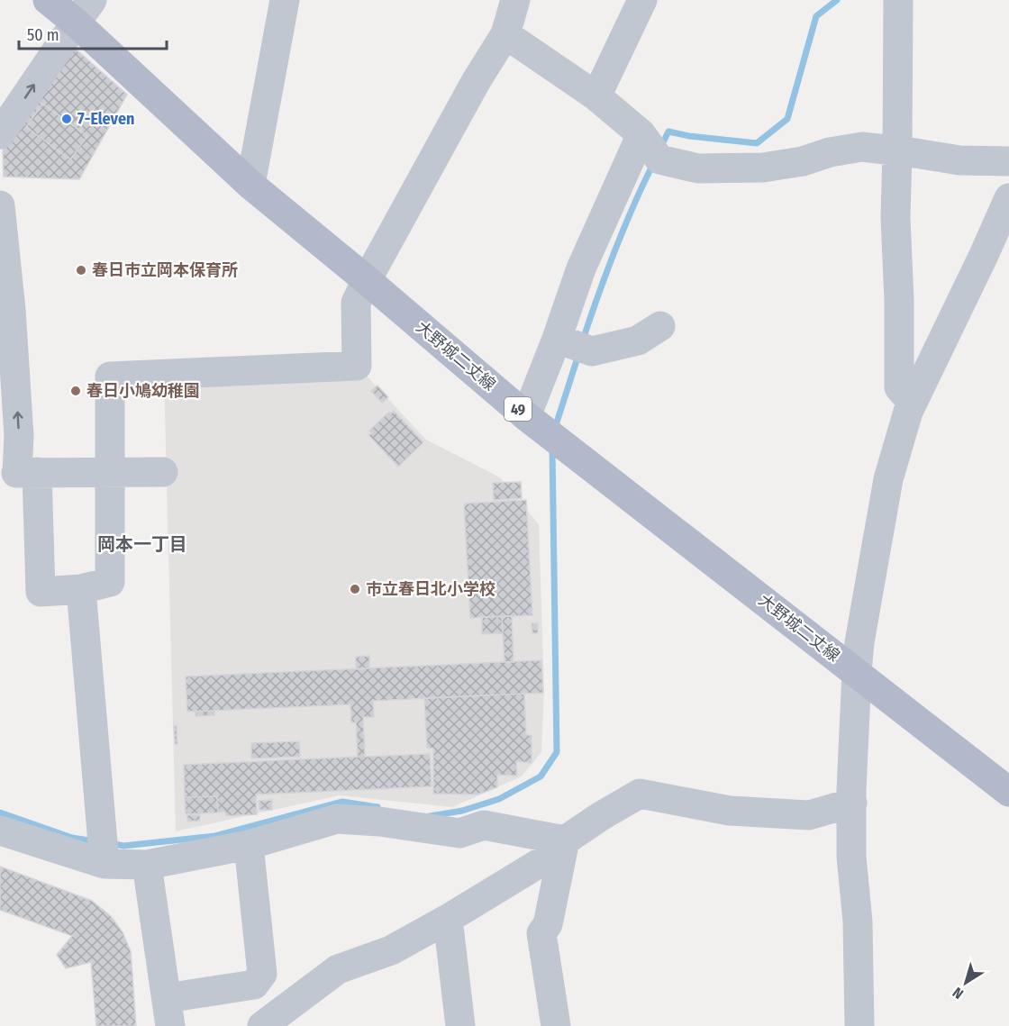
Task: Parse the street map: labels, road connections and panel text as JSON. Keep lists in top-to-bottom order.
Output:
{
  "streets": {
    "main road": ["大野城二丈線", "49"]
  },
  "districts": ["岡本一丁目"],
  "places": [
    "7-Eleven",
    "春日市立岡本保育所",
    "春日小鳩幼稚園",
    "市立春日北小学校"
  ],
  "scale_bar": "50 m",
  "north": "bottom left"
}
